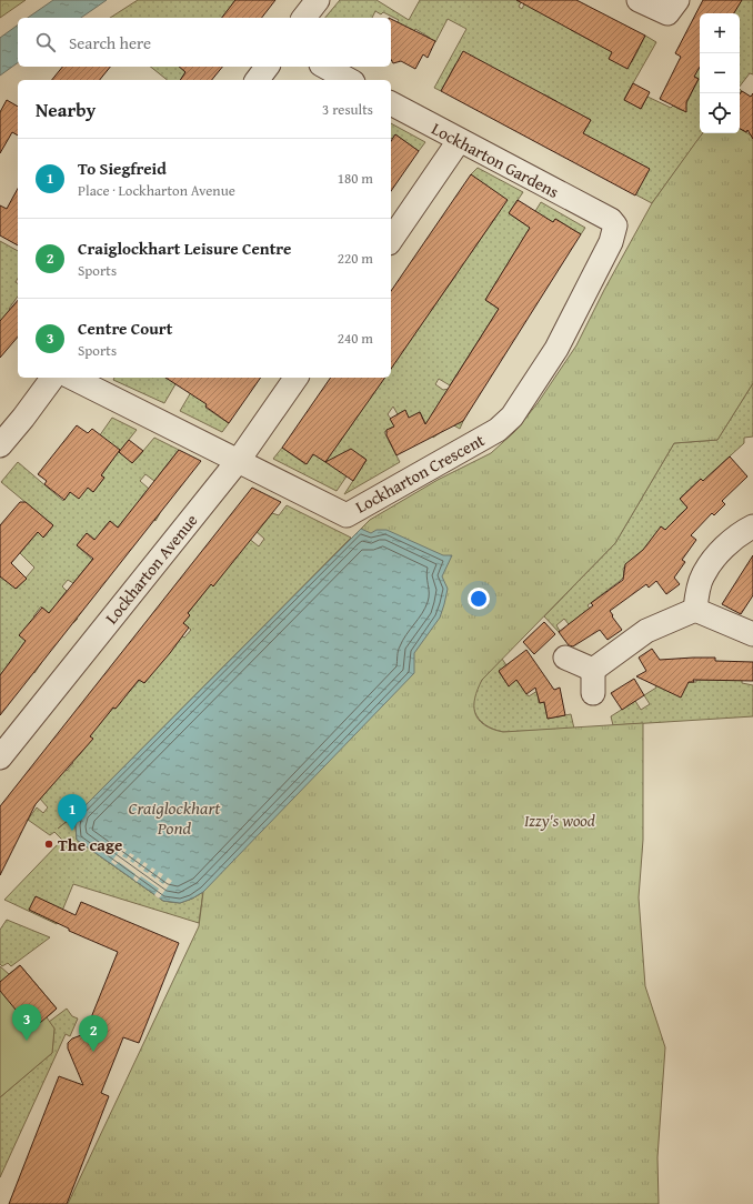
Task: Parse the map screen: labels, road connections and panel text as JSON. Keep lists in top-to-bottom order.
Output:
{
  "streets": {
    "street": ["Lockharton Gardens", "Lockharton Crescent", "Lockharton Avenue"]
  },
  "crossings": [
    ["Lockharton Gardens", "Lockharton Crescent"],
    ["Lockharton Crescent", "Lockharton Avenue"]
  ],
  "water": ["Craiglockhart Pond"],
  "parks": ["Izzy's wood"],
  "places": ["The cage"],
  "page": {
    "map_buttons": ["+", "−"],
    "search": "Search here",
    "heading": ["Nearby", "3 results"],
    "list": [
      {
        "mark": "1",
        "name": "To Siegfreid",
        "note": "Place · Lockharton Avenue",
        "value": "180 m"
      },
      {
        "mark": "2",
        "name": "Craiglockhart Leisure Centre",
        "note": "Sports",
        "value": "220 m"
      },
      {
        "mark": "3",
        "name": "Centre Court",
        "note": "Sports",
        "value": "240 m"
      }
    ],
    "pins": ["1", "3", "2"]
  }
}
